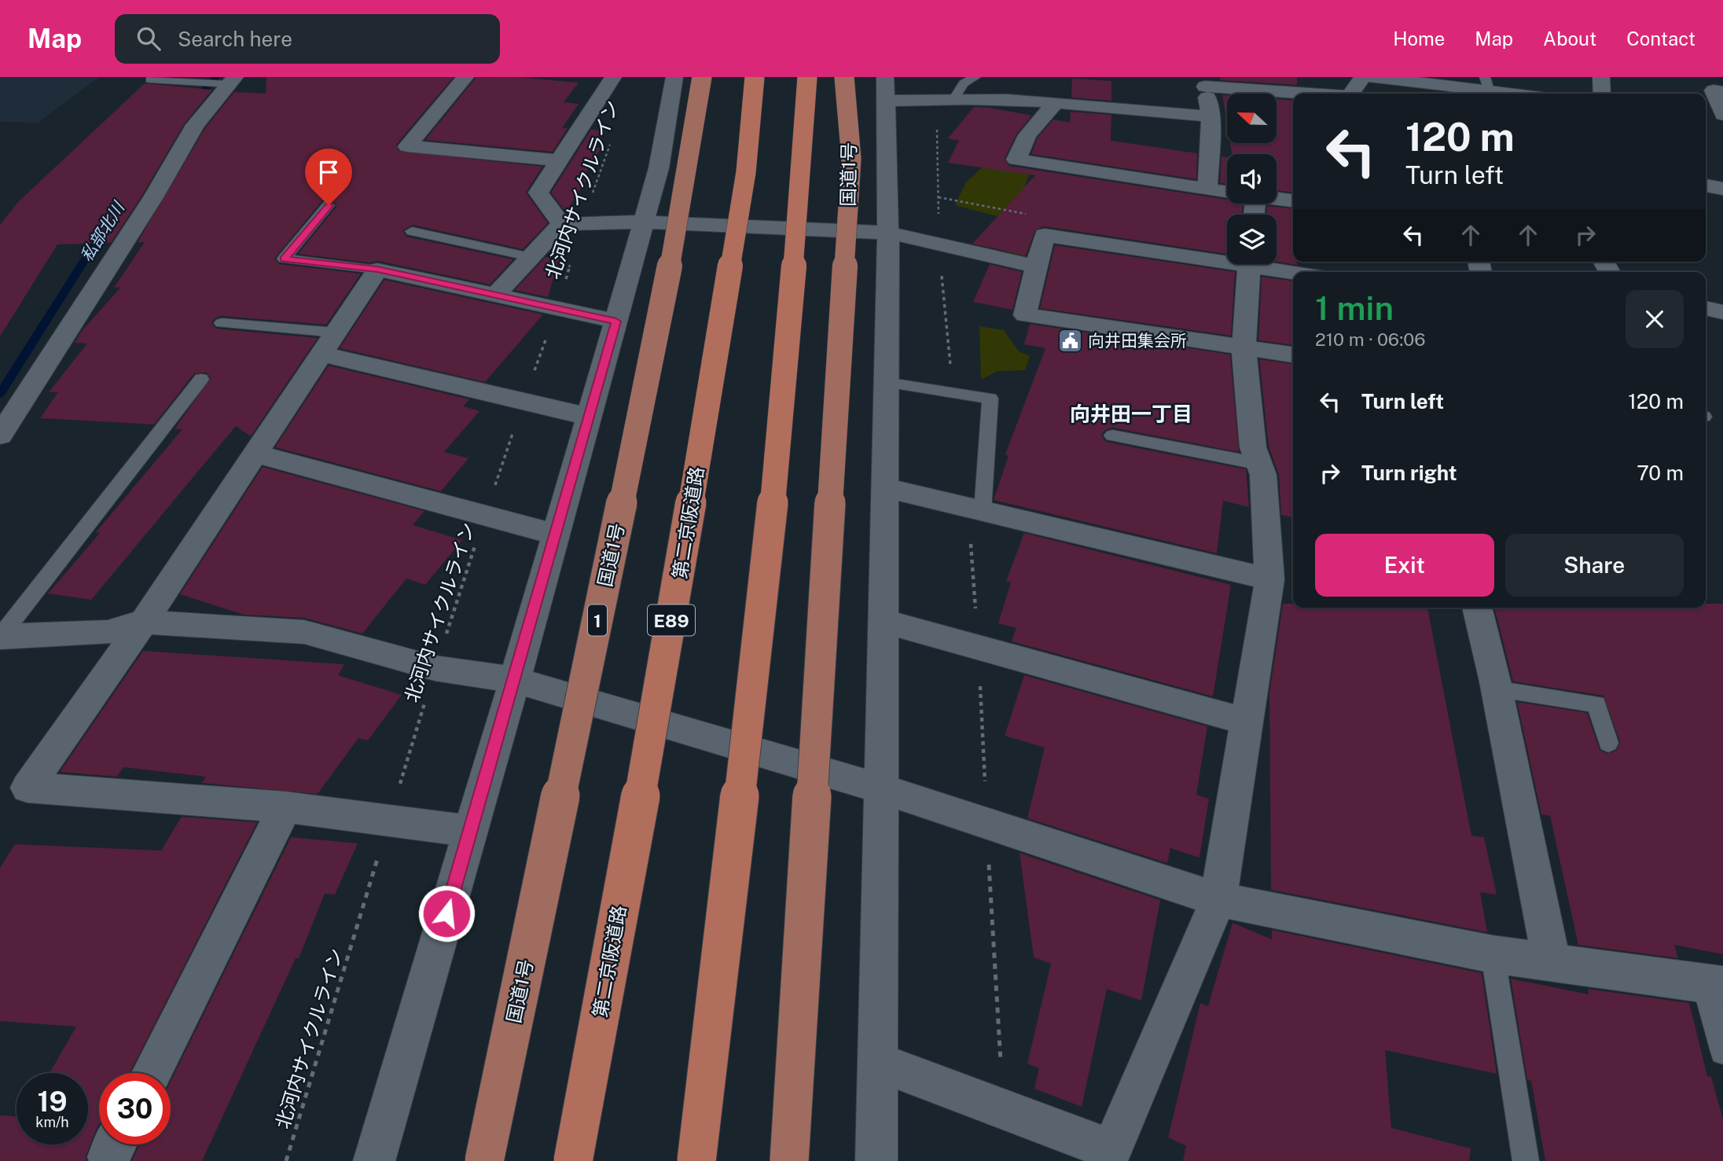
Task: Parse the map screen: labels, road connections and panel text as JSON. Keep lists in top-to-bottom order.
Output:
{
  "streets": {
    "highway": [
      "国道1号",
      "第二京阪道路",
      "1",
      "E89"
    ],
    "path": ["北河内サイクルライン"]
  },
  "districts": ["向井田一丁目"],
  "water": ["私部北川"],
  "places": {
    "public building": ["向井田集会所"]
  },
  "north": "left",
  "page": {
    "header": "Map",
    "search": "Search here",
    "nav": [
      "Home",
      "Map",
      "About",
      "Contact"
    ],
    "turn": ["120 m", "Turn left"],
    "heading": ["1 min", "210 m · 06:06"],
    "list": [
      {
        "name": "Turn left",
        "value": "120 m"
      },
      {
        "name": "Turn right",
        "value": "70 m"
      }
    ],
    "buttons": ["Exit", "Share"],
    "speed": "19 km/h",
    "limit": "30"
  }
}
